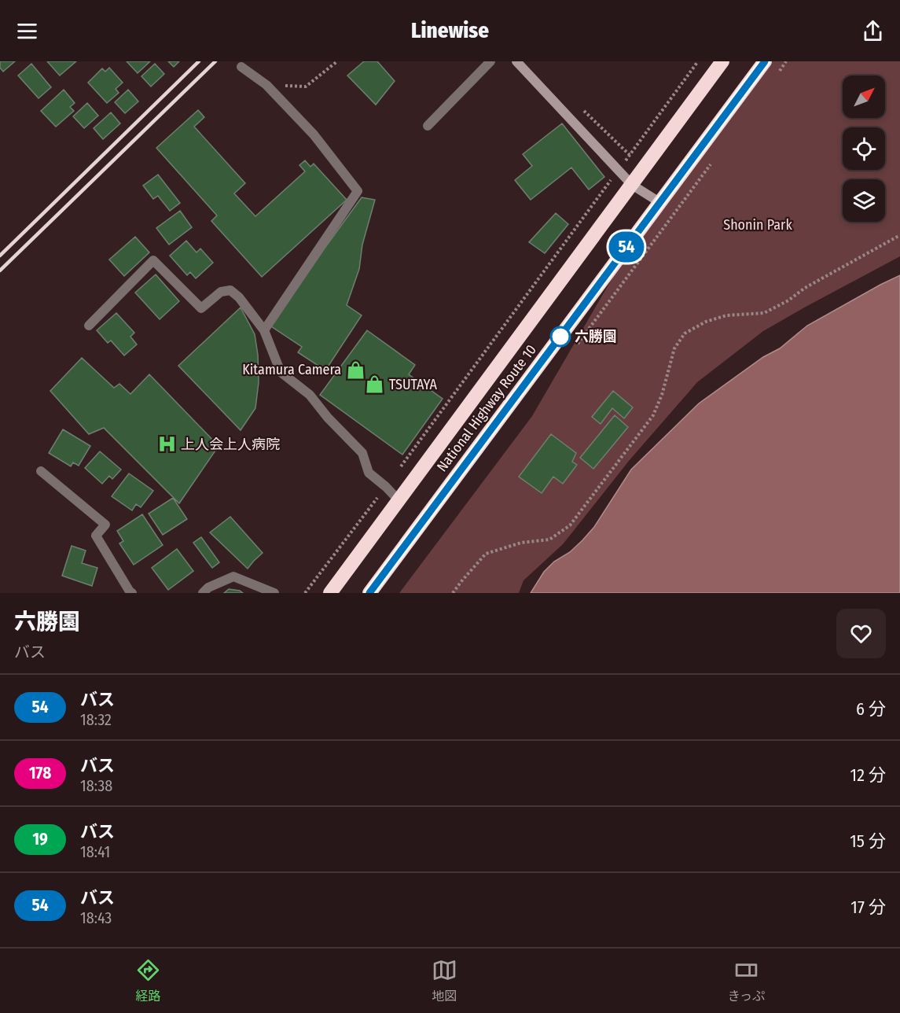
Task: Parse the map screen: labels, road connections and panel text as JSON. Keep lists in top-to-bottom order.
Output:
{
  "streets": {
    "highway": ["National Highway Route 10"]
  },
  "parks": ["Shonin Park"],
  "places": {
    "other": ["六勝園"],
    "shop": ["Kitamura Camera", "TSUTAYA"],
    "hospital": ["上人会上人病院"]
  },
  "lines": ["bus line 54"],
  "north": "top right",
  "page": {
    "header": "Linewise",
    "on_map": "54",
    "heading": ["六勝園", "バス"],
    "list": [
      {
        "mark": "54",
        "name": "バス",
        "note": "18:32",
        "value": "6 分"
      },
      {
        "mark": "178",
        "name": "バス",
        "note": "18:38",
        "value": "12 分"
      },
      {
        "mark": "19",
        "name": "バス",
        "note": "18:41",
        "value": "15 分"
      },
      {
        "mark": "54",
        "name": "バス",
        "note": "18:43",
        "value": "17 分"
      }
    ],
    "tabs": ["経路", "地図", "きっぷ"]
  }
}
